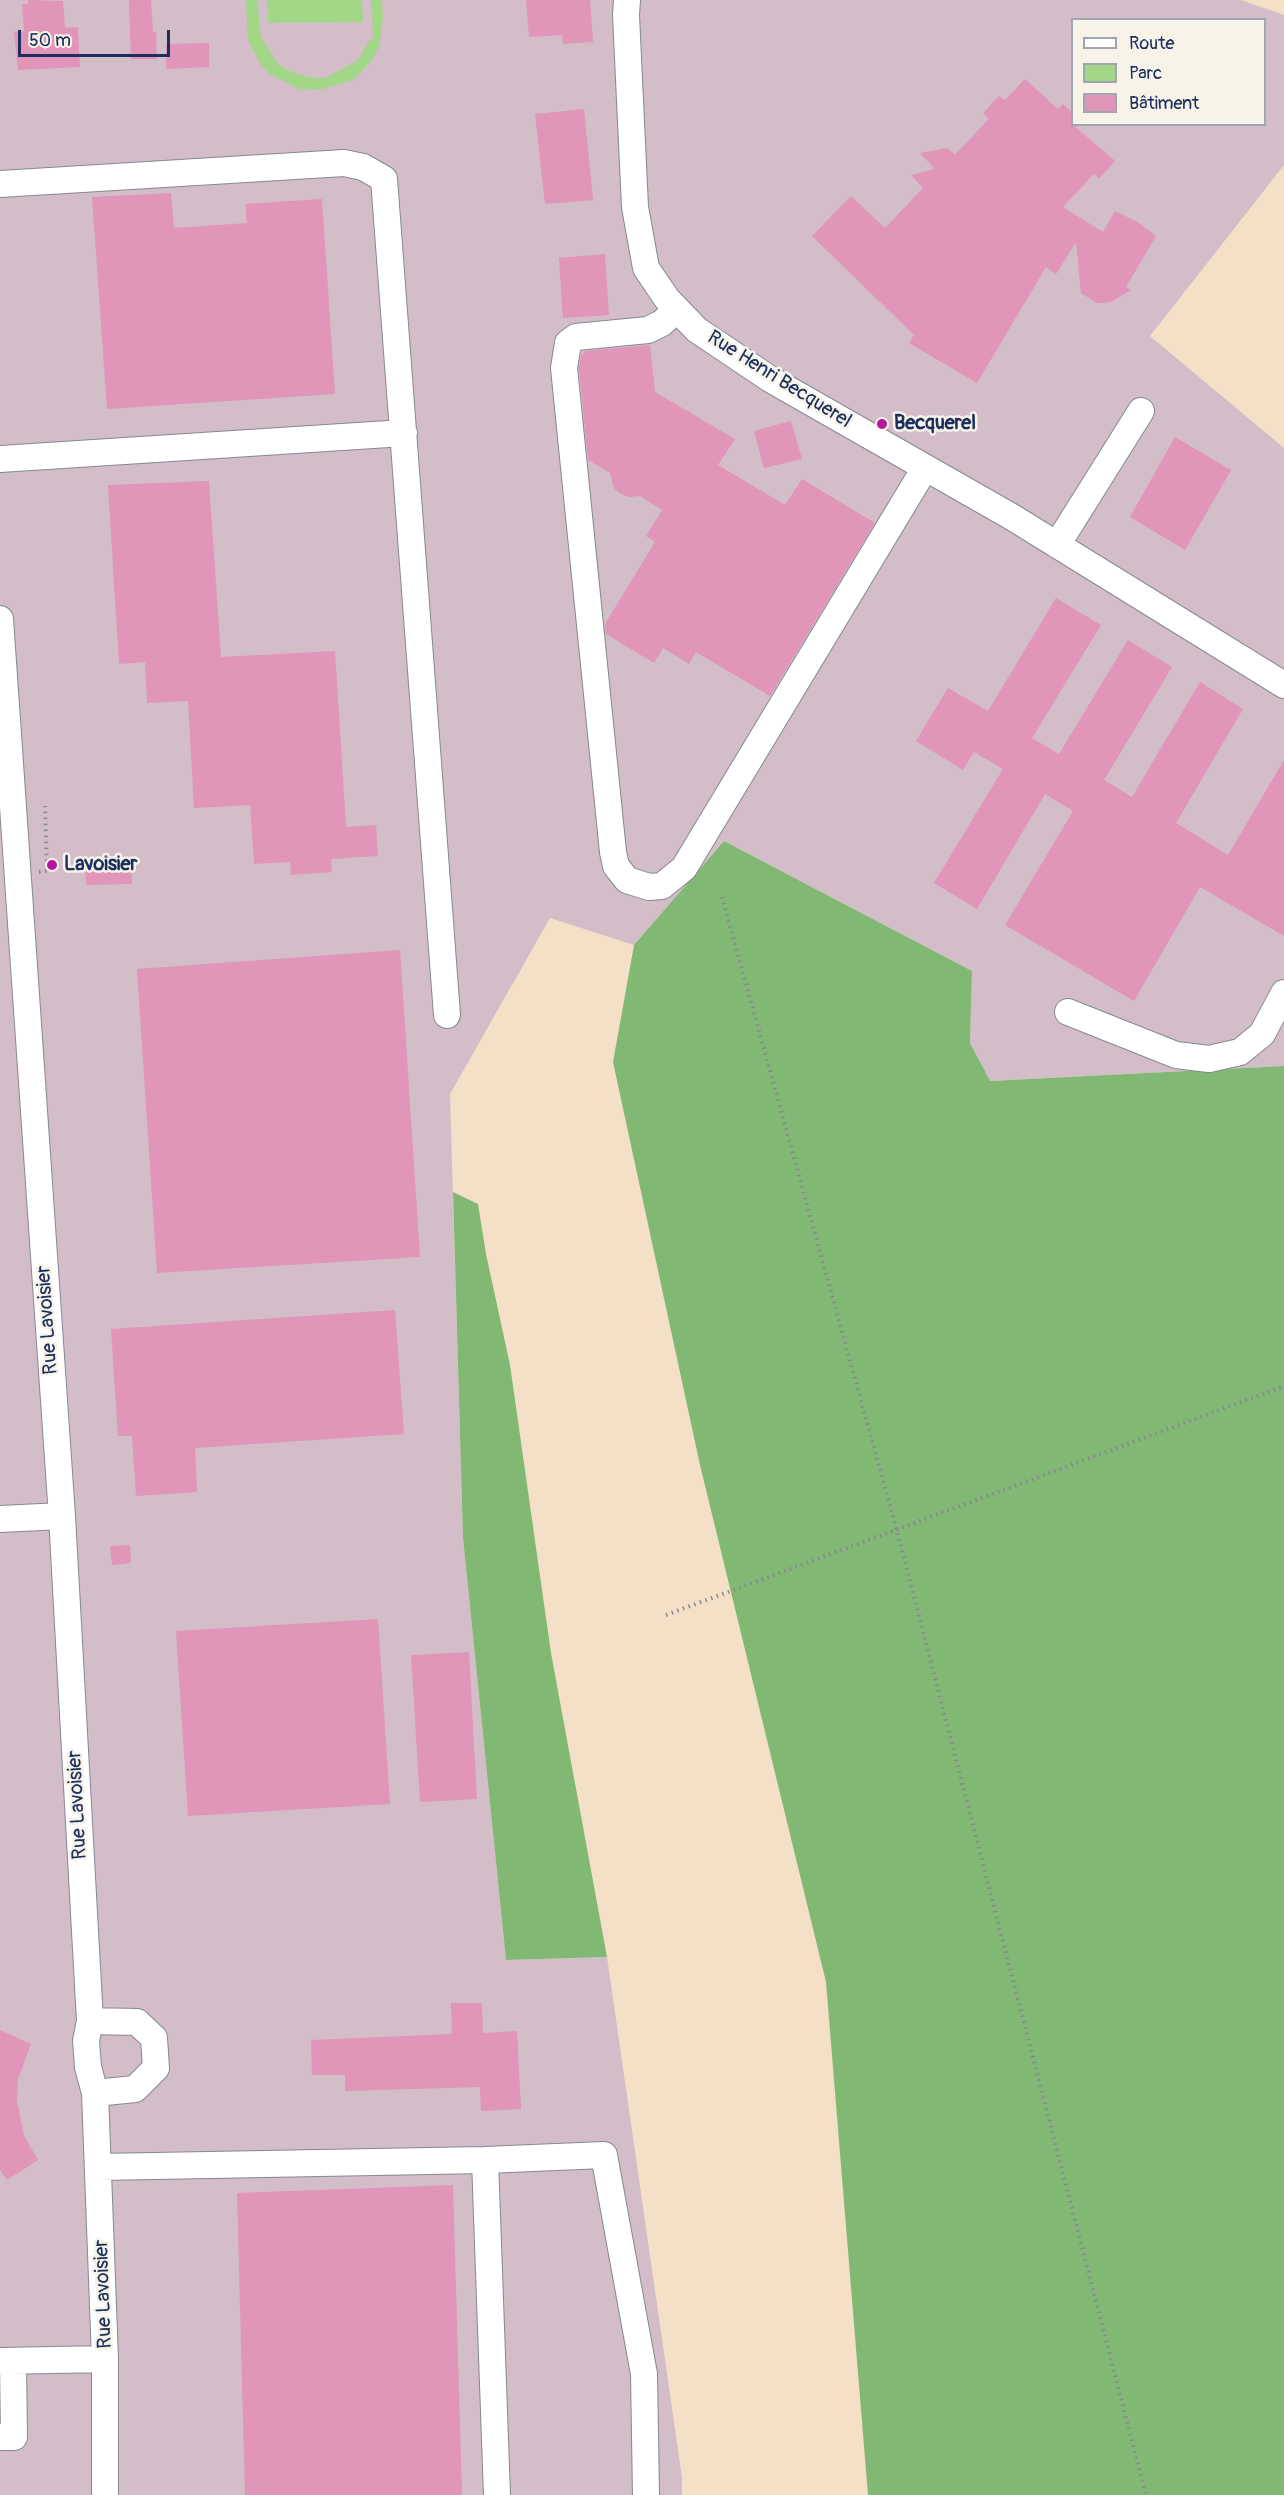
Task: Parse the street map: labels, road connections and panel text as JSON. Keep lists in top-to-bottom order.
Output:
{
  "streets": {
    "street": ["Rue Henri Becquerel", "Rue Lavoisier"]
  },
  "places": ["Becquerel", "Lavoisier"],
  "legend": ["Route", "Parc", "Bâtiment"],
  "scale_bar": "50 m"
}
